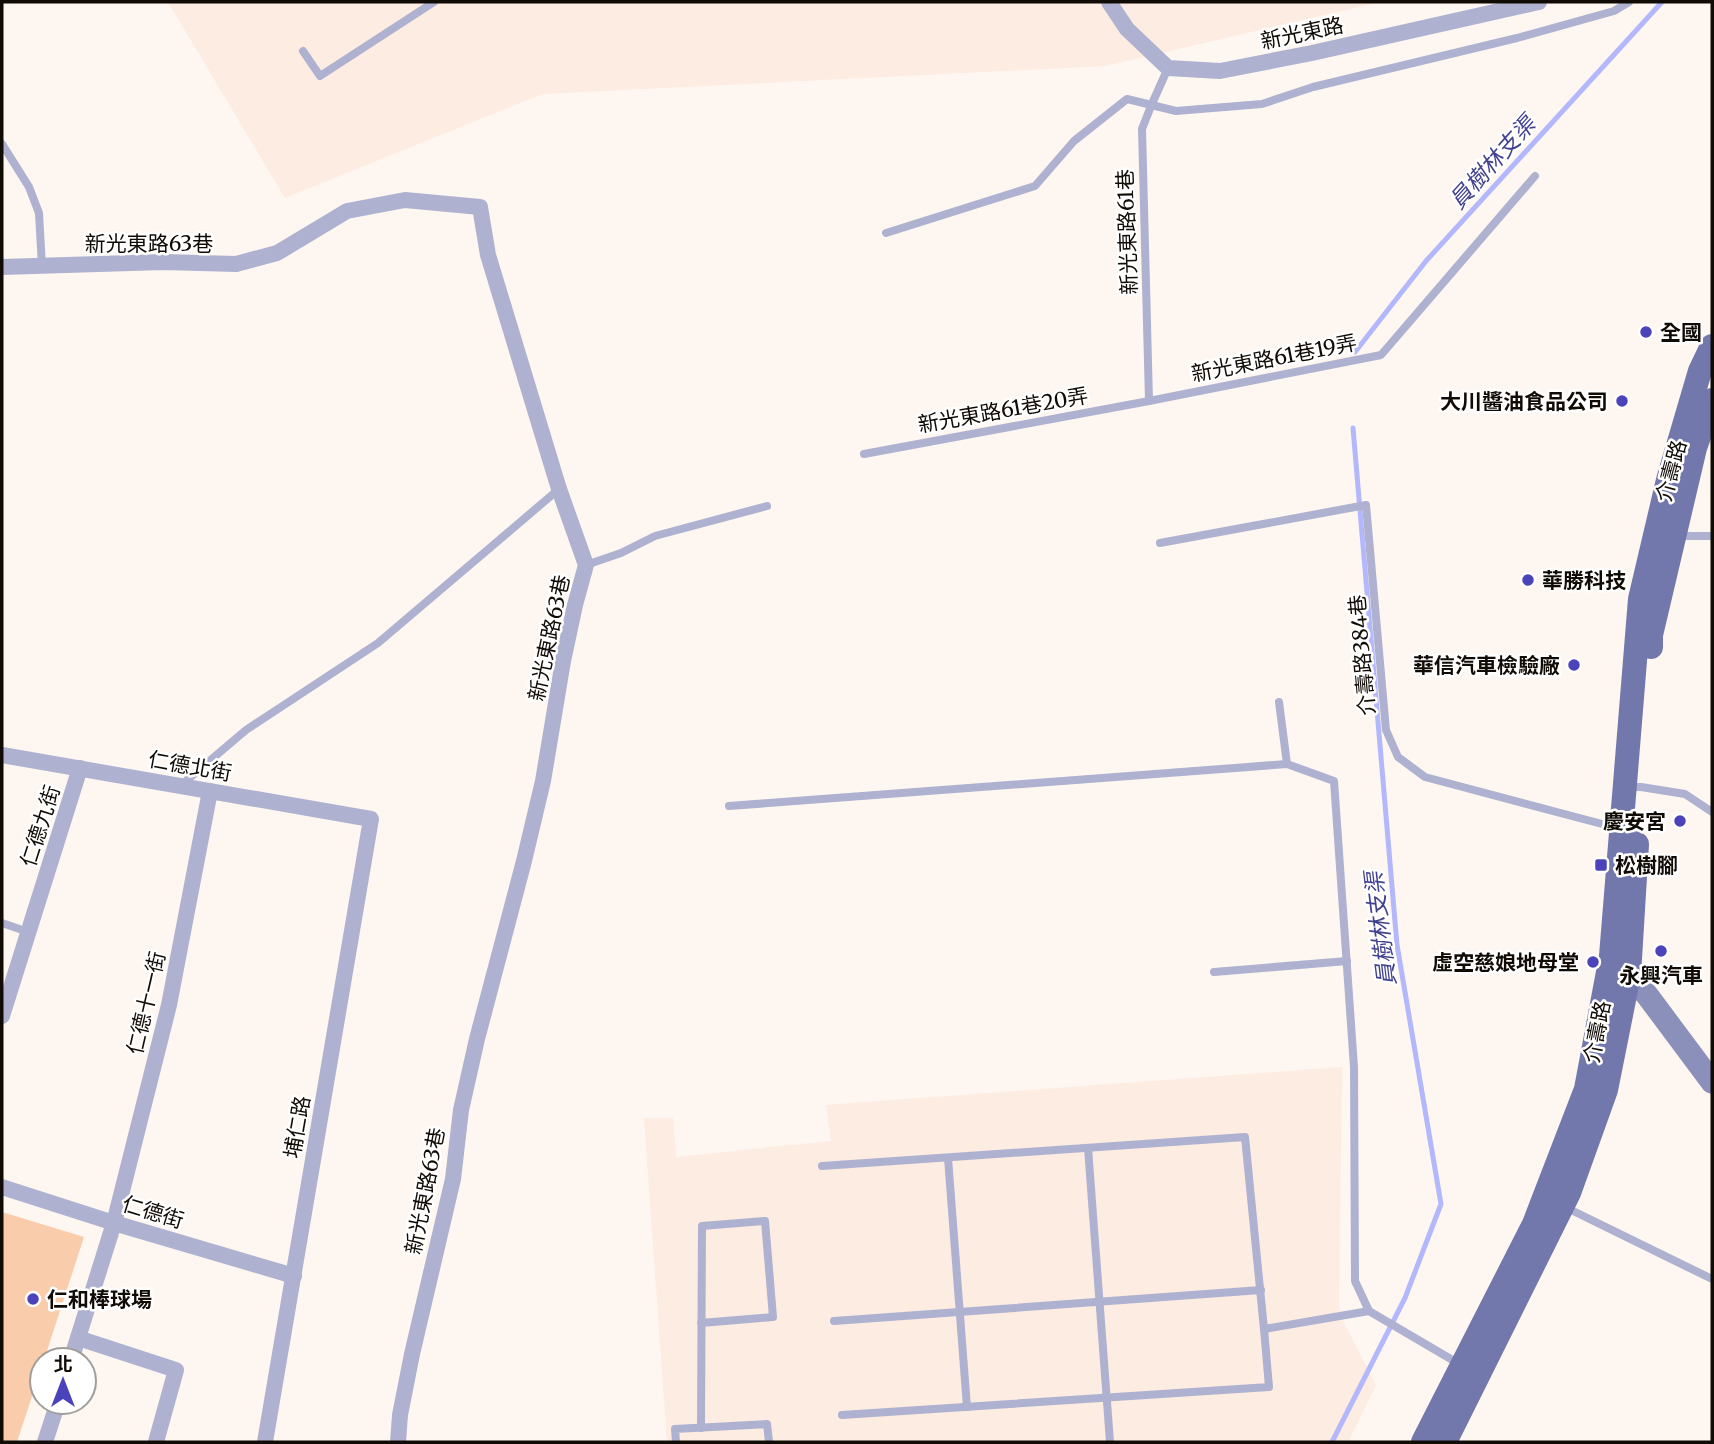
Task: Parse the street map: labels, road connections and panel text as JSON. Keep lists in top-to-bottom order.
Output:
{
  "streets": {
    "main road": ["介壽路"],
    "street": [
      "新光東路",
      "新光東路63巷",
      "仁德北街",
      "仁德九街",
      "仁德十一街",
      "埔仁路",
      "仁德街"
    ],
    "lane": [
      "新光東路61巷",
      "新光東路61巷19弄",
      "新光東路61巷20弄",
      "介壽路384巷"
    ]
  },
  "crossings": [
    ["新光東路", "新光東路61巷"],
    ["新光東路61巷", "新光東路61巷19弄"],
    ["新光東路61巷", "新光東路61巷20弄"],
    ["新光東路61巷19弄", "新光東路61巷20弄"],
    ["介壽路", "介壽路384巷"],
    ["仁德北街", "仁德九街"],
    ["仁德北街", "仁德十一街"],
    ["仁德北街", "埔仁路"],
    ["仁德十一街", "仁德街"],
    ["埔仁路", "仁德街"]
  ],
  "water": ["員樹林支渠"],
  "places": {
    "other": [
      "全國",
      "大川醬油食品公司",
      "華勝科技",
      "華信汽車檢驗廠",
      "慶安宮",
      "永興汽車",
      "虛空慈娘地母堂",
      "仁和棒球場"
    ],
    "transit": ["松樹腳"]
  },
  "north": "top"
}
